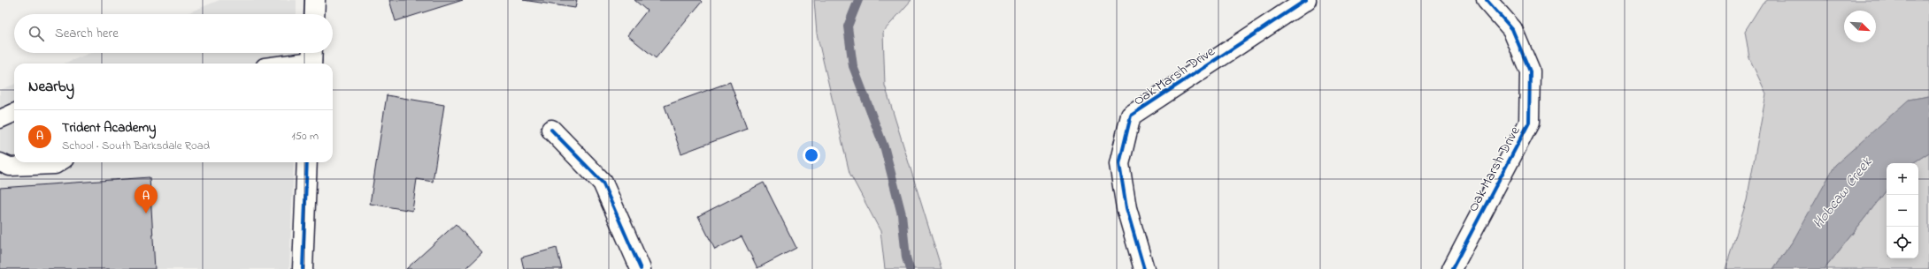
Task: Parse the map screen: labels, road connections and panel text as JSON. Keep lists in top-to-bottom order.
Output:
{
  "streets": {
    "street": ["Oak Marsh Drive"]
  },
  "water": ["Hobcaw Creek"],
  "north": "bottom right",
  "page": {
    "search": "Search here",
    "heading": "Nearby",
    "list": [
      {
        "mark": "A",
        "name": "Trident Academy",
        "note": "School · South Barksdale Road",
        "value": "150 m"
      }
    ],
    "map_buttons": ["+", "−"],
    "pins": "A"
  }
}
